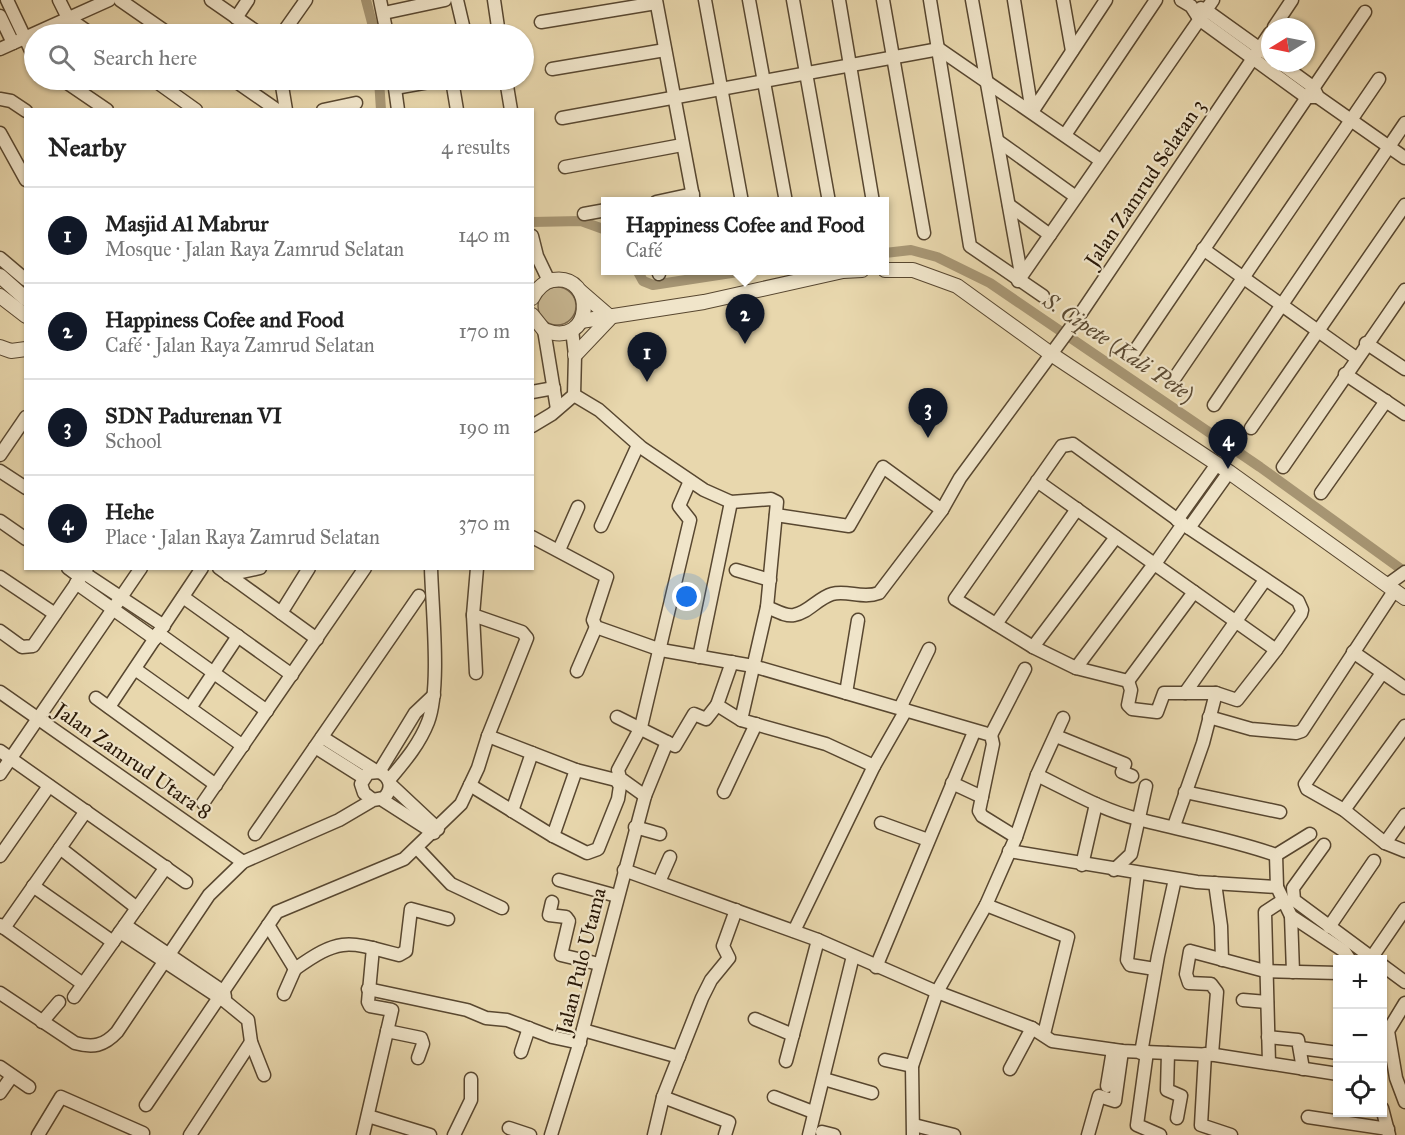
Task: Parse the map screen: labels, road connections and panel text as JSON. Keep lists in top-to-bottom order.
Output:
{
  "streets": {
    "street": ["Jalan Zamrud Selatan 3", "Jalan Zamrud Utara 8", "Jalan Pulo Utama"]
  },
  "water": ["S. Cipete (Kali Pete)"],
  "north": "left",
  "page": {
    "search": "Search here",
    "heading": ["Nearby", "4 results"],
    "list": [
      {
        "mark": "1",
        "name": "Masjid Al Mabrur",
        "note": "Mosque · Jalan Raya Zamrud Selatan",
        "value": "140 m"
      },
      {
        "mark": "2",
        "name": "Happiness Cofee and Food",
        "note": "Café · Jalan Raya Zamrud Selatan",
        "value": "170 m"
      },
      {
        "mark": "3",
        "name": "SDN Padurenan VI",
        "note": "School",
        "value": "190 m"
      },
      {
        "mark": "4",
        "name": "Hehe",
        "note": "Place · Jalan Raya Zamrud Selatan",
        "value": "370 m"
      }
    ],
    "popup": ["Happiness Cofee and Food", "Café"],
    "pins": [
      "2",
      "1",
      "3",
      "4"
    ],
    "map_buttons": ["+", "−"]
  }
}
